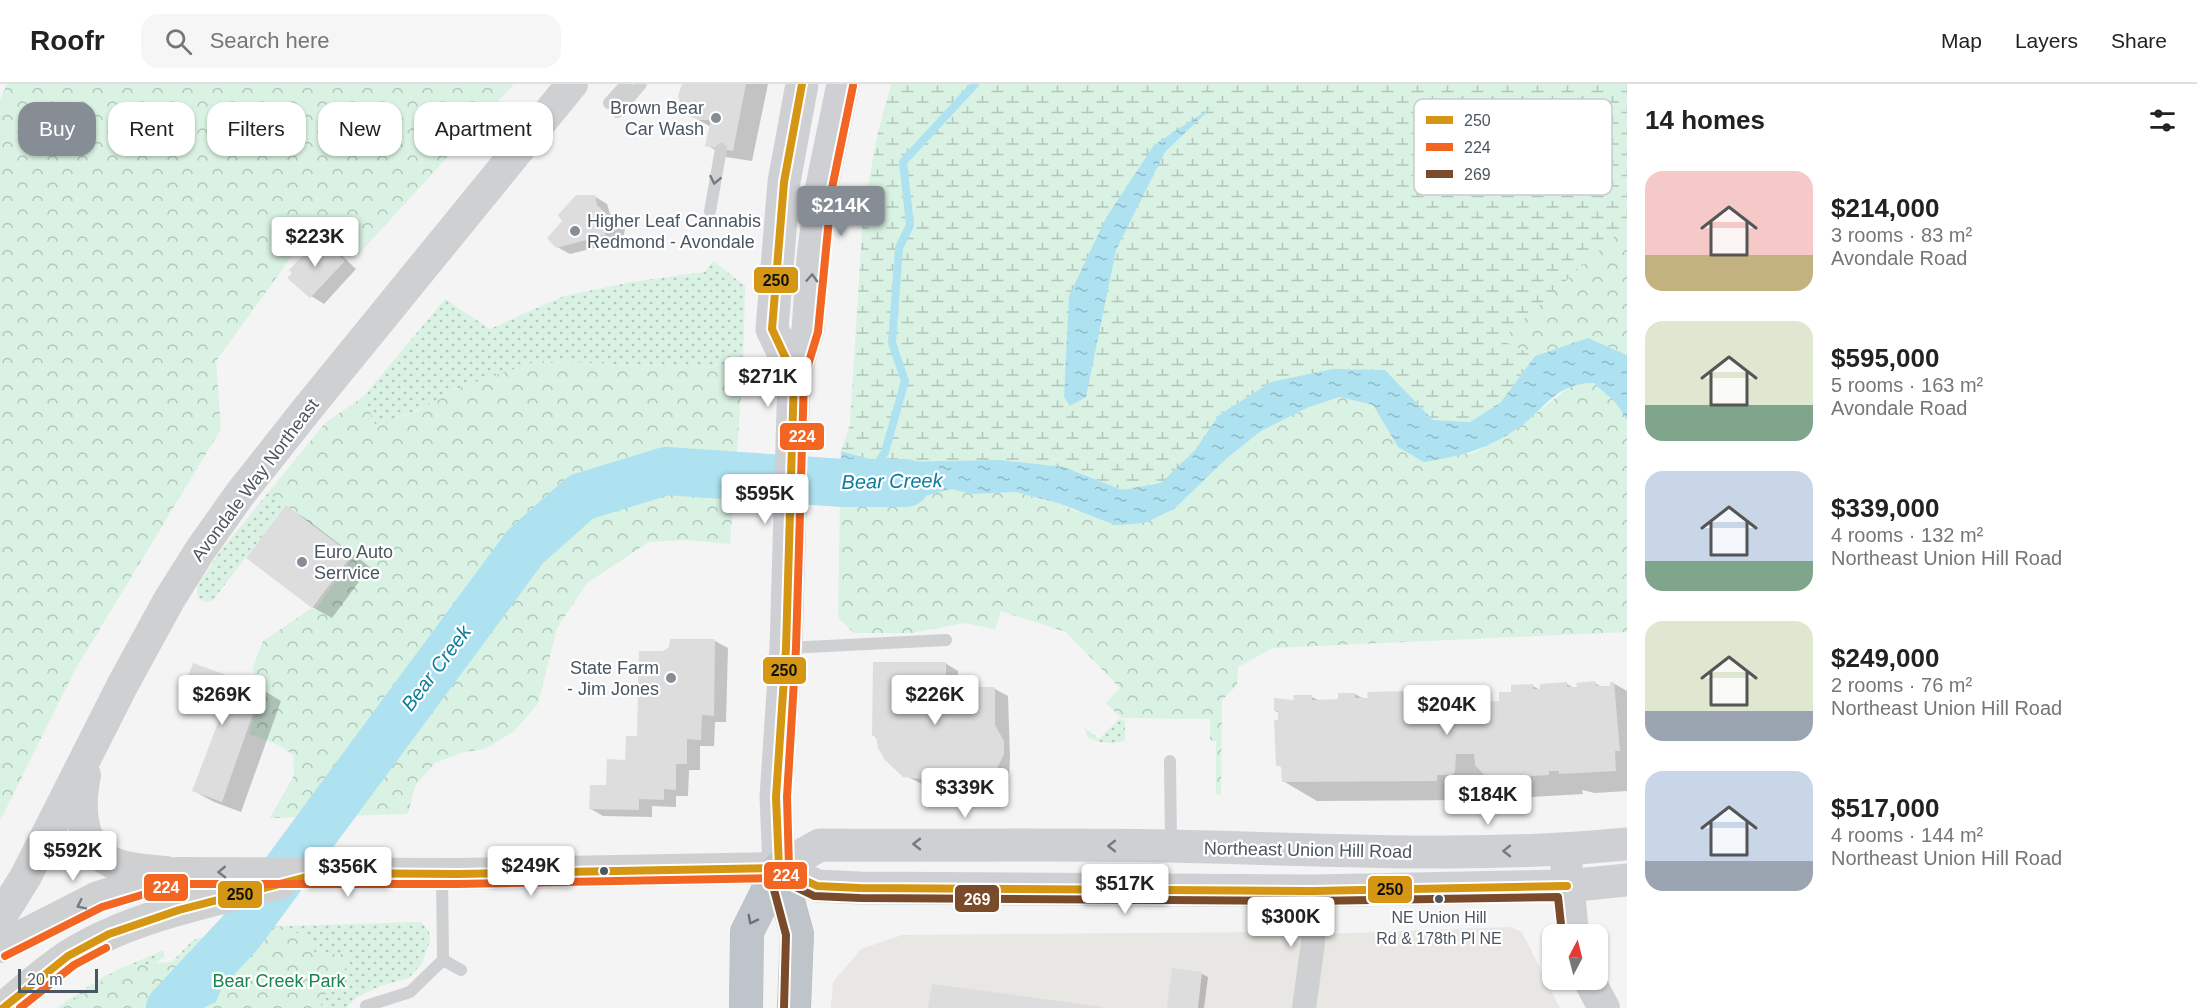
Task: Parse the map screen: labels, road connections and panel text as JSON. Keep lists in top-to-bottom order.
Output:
{
  "streets": {
    "main road": ["Northeast Union Hill Road"],
    "street": ["Avondale Way Northeast"]
  },
  "water": ["Bear Creek"],
  "parks": ["Bear Creek Park"],
  "places": [
    "Brown Bear Car Wash",
    "Higher Leaf Cannabis Redmond - Avondale",
    "Euro Auto Serrvice",
    "State Farm - Jim Jones",
    "NE Union Hill Rd & 178th Pl NE"
  ],
  "lines": ["transit line 250", "transit line 224", "transit line 269"],
  "legend": ["250", "224", "269"],
  "scale_bar": "20 m",
  "north": "top",
  "page": {
    "header": "Roofr",
    "search": "Search here",
    "nav": ["Map", "Layers", "Share"],
    "heading": "14 homes",
    "chip": [
      "Buy",
      "Rent",
      "Filters",
      "New",
      "Apartment"
    ],
    "list": [
      {
        "name": "$214,000",
        "note": "3 rooms · 83 m² · Avondale Road"
      },
      {
        "name": "$595,000",
        "note": "5 rooms · 163 m² · Avondale Road"
      },
      {
        "name": "$339,000",
        "note": "4 rooms · 132 m² · Northeast Union Hill Road"
      },
      {
        "name": "$249,000",
        "note": "2 rooms · 76 m² · Northeast Union Hill Road"
      },
      {
        "name": "$517,000",
        "note": "4 rooms · 144 m² · Northeast Union Hill Road"
      }
    ],
    "price": [
      "$214K",
      "$223K",
      "$271K",
      "$595K",
      "$269K",
      "$226K",
      "$204K",
      "$339K",
      "$184K",
      "$592K",
      "$249K",
      "$356K",
      "$517K",
      "$300K"
    ],
    "scale": "20 m"
  }
}
